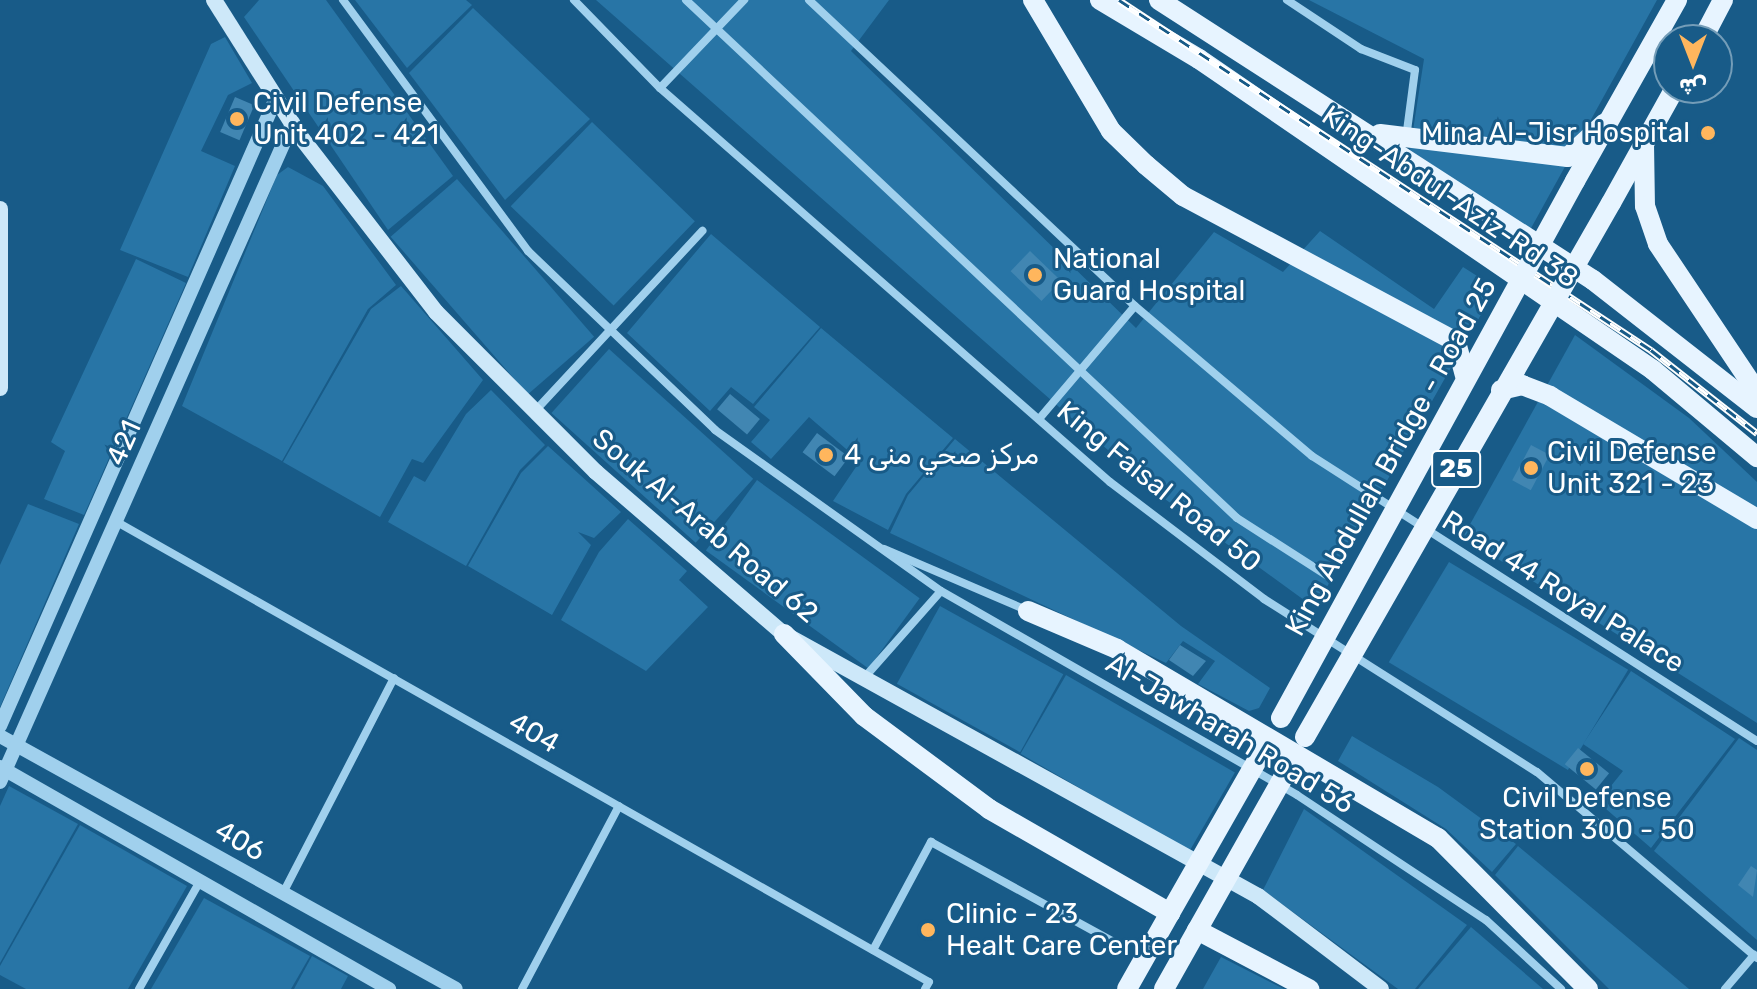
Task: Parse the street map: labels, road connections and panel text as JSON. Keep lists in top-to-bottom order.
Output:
{
  "streets": {
    "main road": [
      "King-Abdul-Aziz-Rd 38",
      "King Abdullah Bridge - Road 25",
      "25",
      "Souk Al-Arab Road 62"
    ],
    "street": [
      "421",
      "King Faisal Road 50",
      "Road 44 Royal Palace",
      "404",
      "Al-Jawharah Road 56",
      "406"
    ]
  },
  "crossings": [
    ["421", "Souk Al-Arab Road 62"],
    ["421", "404"],
    ["421", "406"],
    ["King Abdullah Bridge - Road 25", "25"]
  ],
  "places": [
    "Civil Defense Unit 402 - 421",
    "Mina Al-Jisr Hospital",
    "National Guard Hospital",
    "مركز صحي منى 4",
    "Civil Defense Unit 321 - 23",
    "Civil Defense Station 300 - 50",
    "Clinic - 23 Healt Care Center"
  ],
  "north": "bottom"
}
